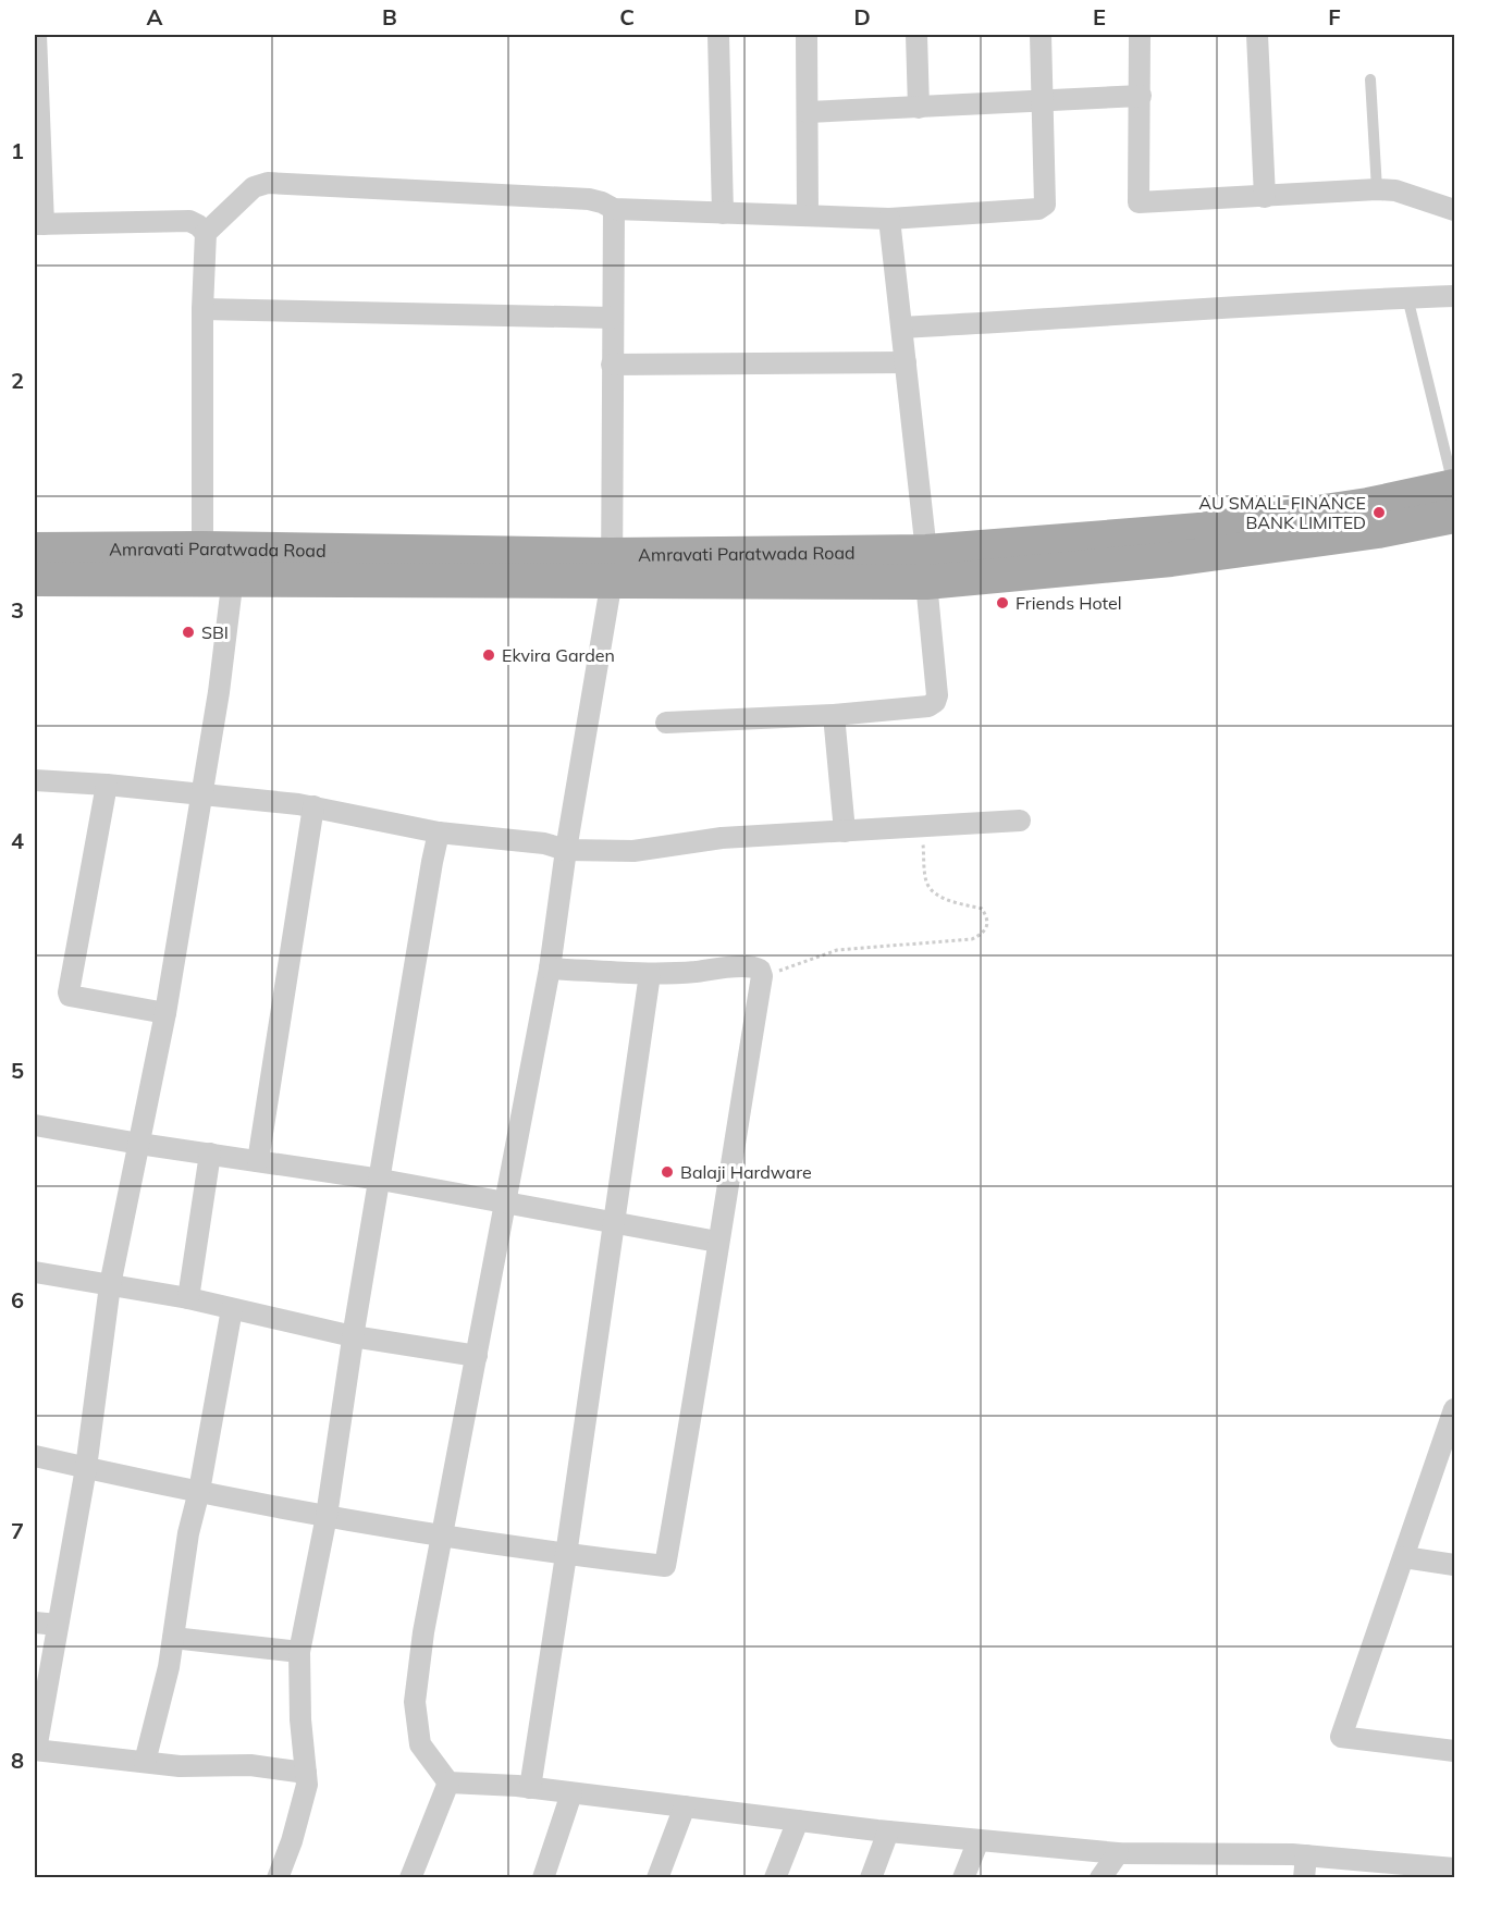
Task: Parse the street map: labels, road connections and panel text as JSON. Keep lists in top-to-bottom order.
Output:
{
  "streets": {
    "main road": ["Amravati Paratwada Road"]
  },
  "places": [
    "AU SMALL FINANCE BANK LIMITED",
    "Friends Hotel",
    "SBI",
    "Ekvira Garden",
    "Balaji Hardware"
  ],
  "grid": {
    "columns": [
      "A",
      "B",
      "C",
      "D",
      "E",
      "F"
    ],
    "rows": [
      "1",
      "2",
      "3",
      "4",
      "5",
      "6",
      "7",
      "8"
    ]
  }
}
